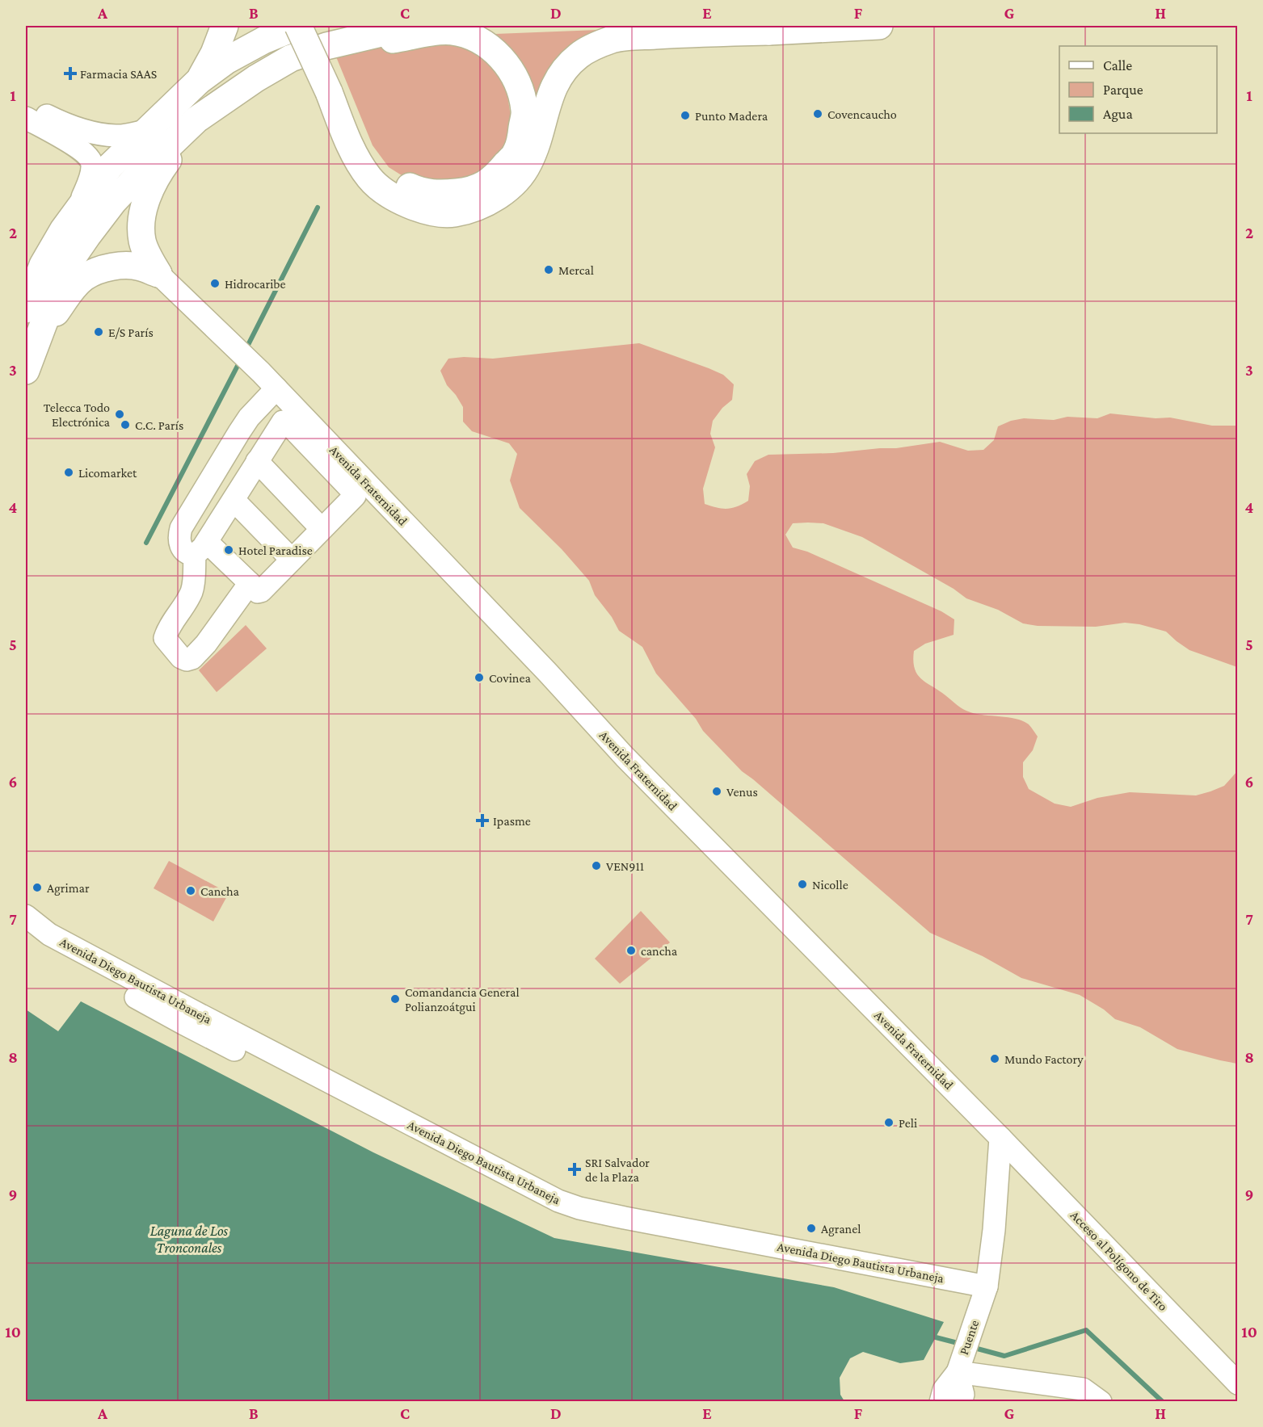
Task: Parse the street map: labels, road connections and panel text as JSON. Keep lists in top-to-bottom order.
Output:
{
  "streets": {
    "street": [
      "Avenida Fraternidad",
      "Avenida Diego Bautista Urbaneja",
      "Acceso al Polígono de Tiro",
      "Puente"
    ]
  },
  "crossings": [
    ["Avenida Fraternidad", "Acceso al Polígono de Tiro"],
    ["Avenida Diego Bautista Urbaneja", "Puente"]
  ],
  "water": ["Laguna de Los Tronconales"],
  "places": {
    "health": ["Farmacia SAAS", "Ipasme", "SRI Salvador de la Plaza"],
    "other": [
      "Covencaucho",
      "Punto Madera",
      "Mercal",
      "Hidrocaribe",
      "E/S París",
      "Telecca Todo Electrónica",
      "C.C. París",
      "Licomarket",
      "Hotel Paradise",
      "Covinea",
      "Venus",
      "VEN911",
      "Nicolle",
      "Agrimar",
      "Cancha",
      "cancha",
      "Comandancia General Polianzoátgui",
      "Mundo Factory",
      "Peli",
      "Agranel"
    ]
  },
  "legend": ["Calle", "Parque", "Agua"],
  "grid": {
    "columns": [
      "A",
      "B",
      "C",
      "D",
      "E",
      "F",
      "G",
      "H"
    ],
    "rows": [
      "1",
      "2",
      "3",
      "4",
      "5",
      "6",
      "7",
      "8",
      "9",
      "10"
    ]
  }
}
